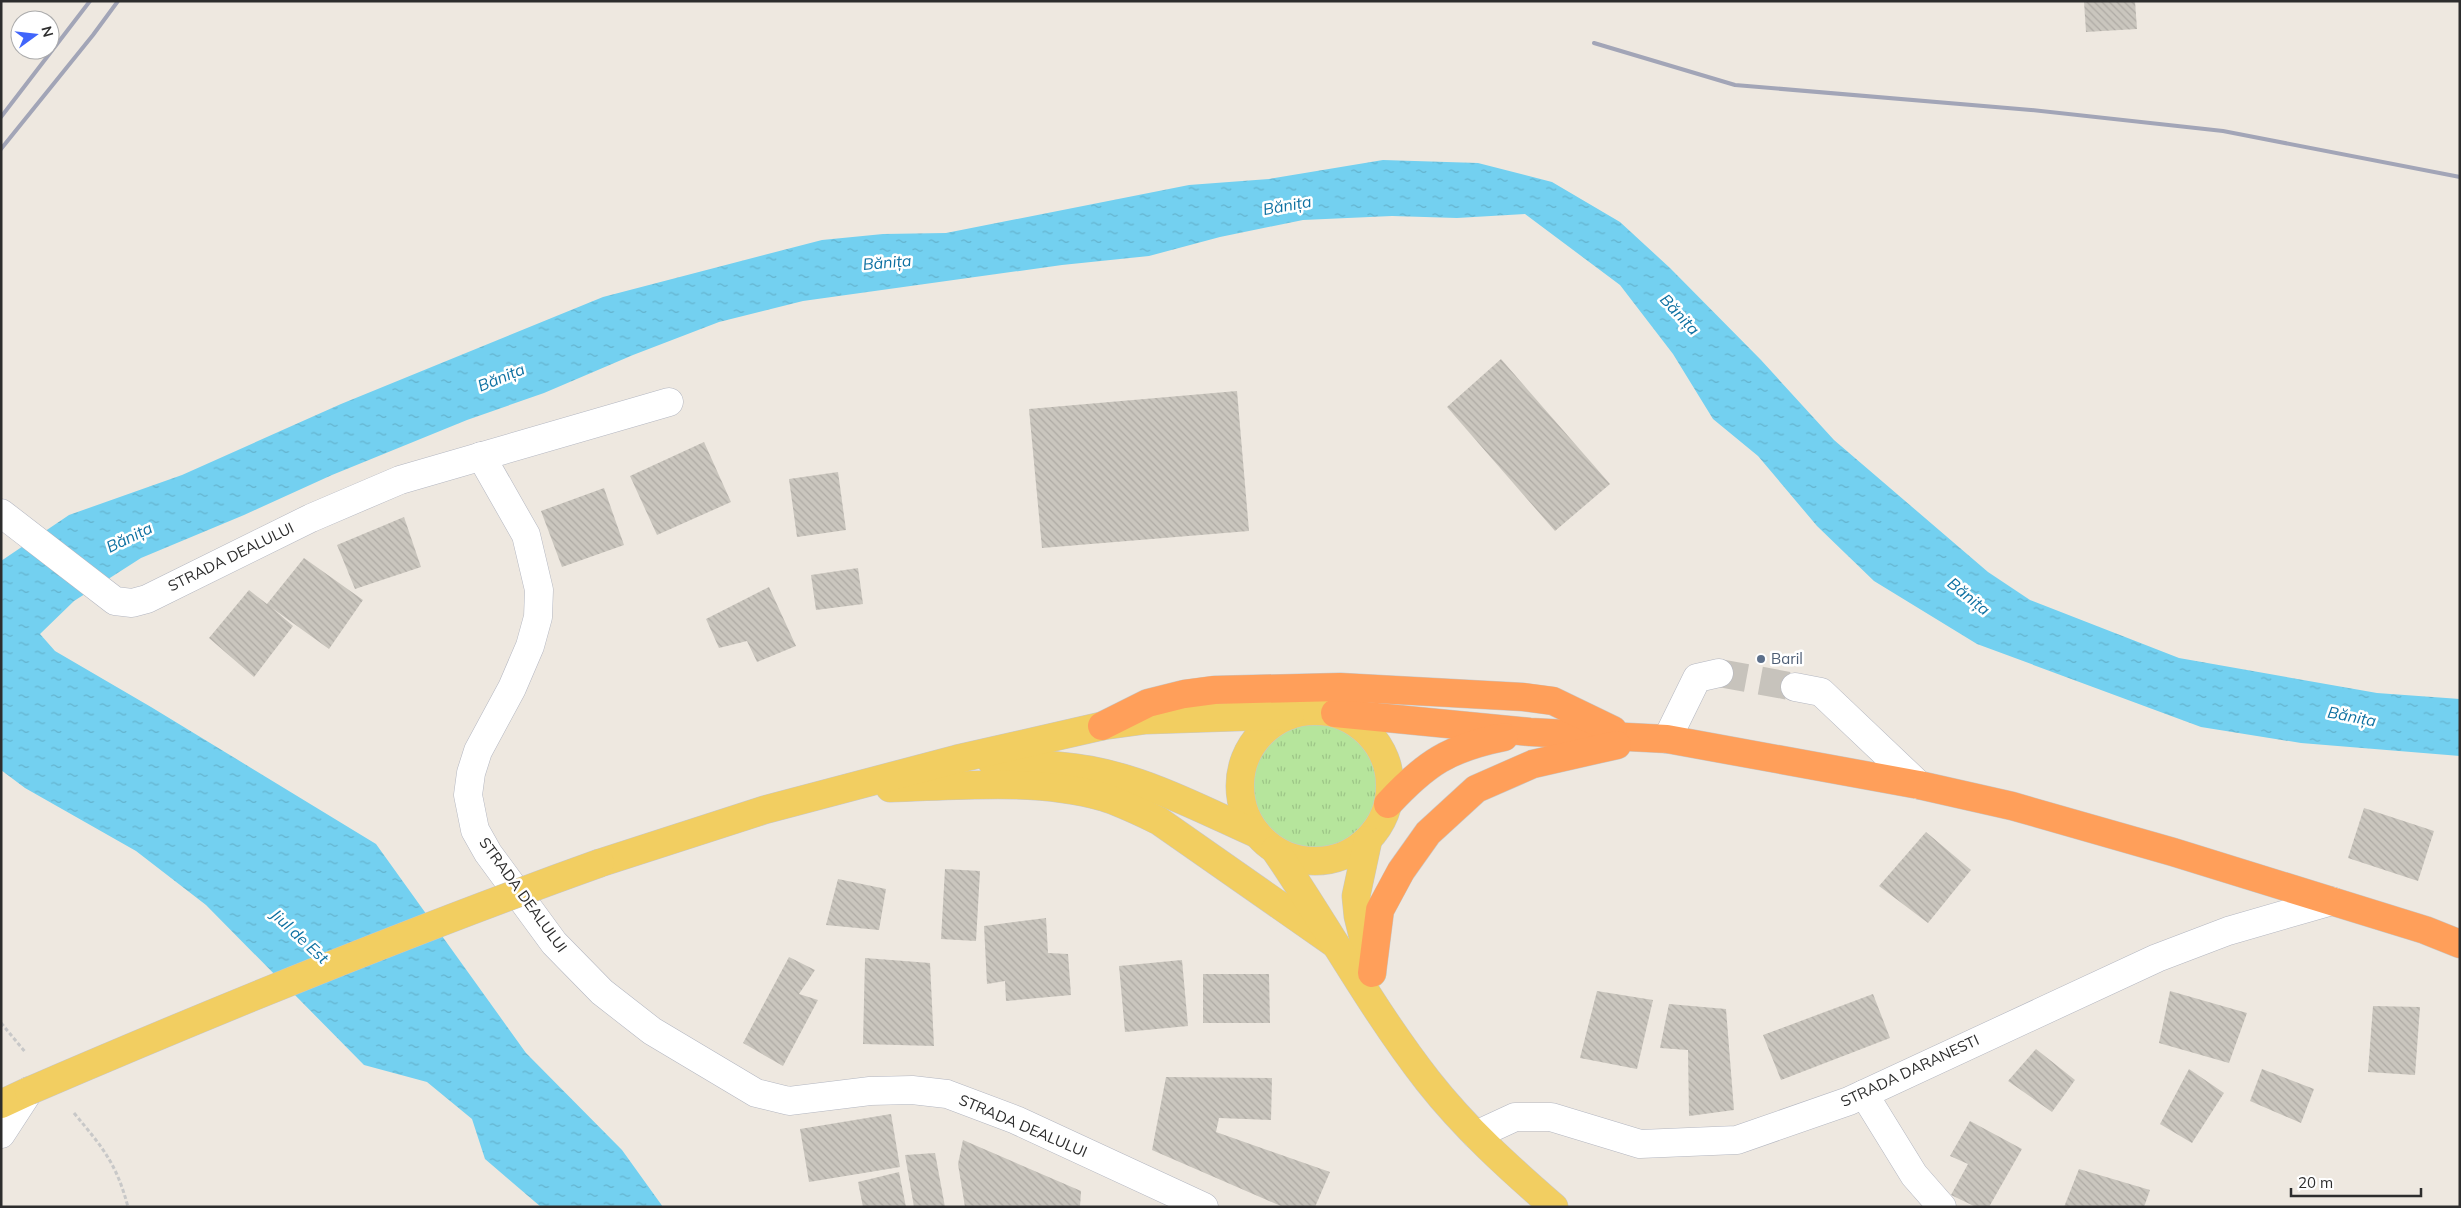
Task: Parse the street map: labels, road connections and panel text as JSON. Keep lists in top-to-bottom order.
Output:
{
  "streets": {
    "street": ["STRADA DEALULUI", "STRADA DARANESTI"]
  },
  "water": ["Bănița", "Jiul de Est"],
  "places": ["Baril"],
  "scale_bar": "20 m",
  "north": "right"
}
